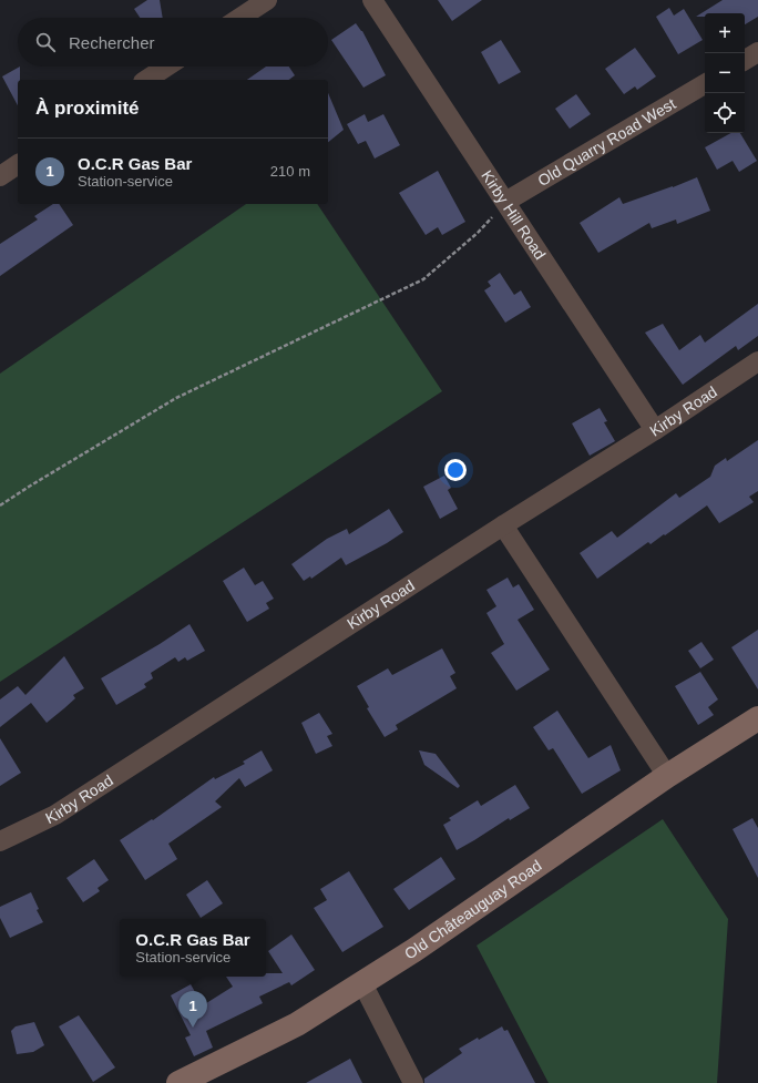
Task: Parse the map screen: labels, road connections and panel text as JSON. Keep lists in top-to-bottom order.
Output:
{
  "streets": {
    "street": [
      "Old Quarry Road West",
      "Kirby Hill Road",
      "Kirby Road",
      "Old Châteauguay Road"
    ]
  },
  "crossings": [
    ["Old Quarry Road West", "Kirby Hill Road"],
    ["Kirby Hill Road", "Kirby Road"]
  ],
  "page": {
    "map_buttons": ["+", "−"],
    "search": "Rechercher",
    "heading": "À proximité",
    "list": [
      {
        "mark": "1",
        "name": "O.C.R Gas Bar",
        "note": "Station-service",
        "value": "210 m"
      }
    ],
    "popup": ["O.C.R Gas Bar", "Station-service"],
    "pins": "1"
  }
}
